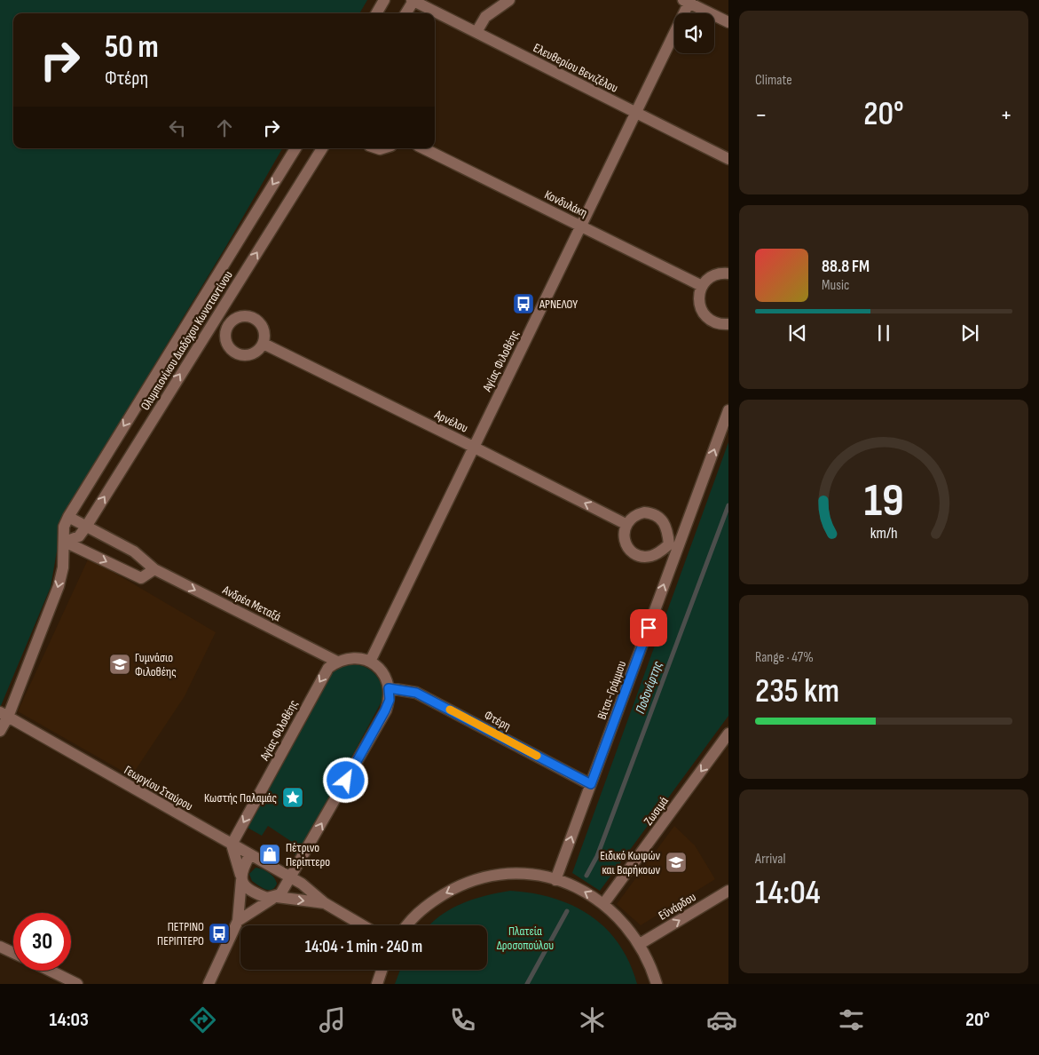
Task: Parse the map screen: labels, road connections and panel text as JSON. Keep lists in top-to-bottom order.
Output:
{
  "streets": {
    "street": [
      "Ελευθερίου Βενιζέλου",
      "Κονδυλάκη",
      "Ολυμπιονίκου Διαδόχου Κωνσταντίνου",
      "Αγίας Φιλοθέης",
      "Αρνέλου",
      "Ανδρέα Μεταξά",
      "Βίτσι-Γράμμου",
      "Φτέρη",
      "Γεωργίου Σταύρου",
      "Ζωσιμά",
      "Εϋνάρδου"
    ]
  },
  "crossings": [
    ["Ελευθερίου Βενιζέλου", "Αγίας Φιλοθέης"],
    ["Κονδυλάκη", "Αγίας Φιλοθέης"],
    ["Ολυμπιονίκου Διαδόχου Κωνσταντίνου", "Ανδρέα Μεταξά"],
    ["Ολυμπιονίκου Διαδόχου Κωνσταντίνου", "Γεωργίου Σταύρου"],
    ["Αγίας Φιλοθέης", "Αρνέλου"],
    ["Αγίας Φιλοθέης", "Ανδρέα Μεταξά"],
    ["Αγίας Φιλοθέης", "Γεωργίου Σταύρου"],
    ["Αρνέλου", "Βίτσι-Γράμμου"],
    ["Βίτσι-Γράμμου", "Φτέρη"]
  ],
  "one_way": [
    "Αρνέλου",
    "Ανδρέα Μεταξά",
    "Βίτσι-Γράμμου",
    "Ζωσιμά",
    "Εϋνάρδου"
  ],
  "water": ["Ποδονίφτης"],
  "parks": ["Πλατεία Δροσοπούλου"],
  "places": {
    "bus stop": ["ΑΡΝΕΛΟΥ", "ΠΕΤΡΙΝΟ ΠΕΡΙΠΤΕΡΟ"],
    "school or university": ["Γυμνάσιο Φιλοθέης", "Ειδικό Κωφών και Βαρήκοων"],
    "place": ["Κωστής Παλαμάς"],
    "shop": ["Πέτρινο Περίπτερο"]
  },
  "page": {
    "tile": [
      "Climate",
      ["Range · 47%", "235 km"],
      ["Arrival", "14:04"]
    ],
    "turn": ["50 m", "Φτέρη"],
    "heat": ["−", "20°", "+"],
    "song": ["88.8 FM", "Music"],
    "limit": "30",
    "trip": "14:04 · 1 min · 240 m",
    "tabs": ["14:03", "20°"],
    "gauge": ["19", "km/h"]
  }
}
